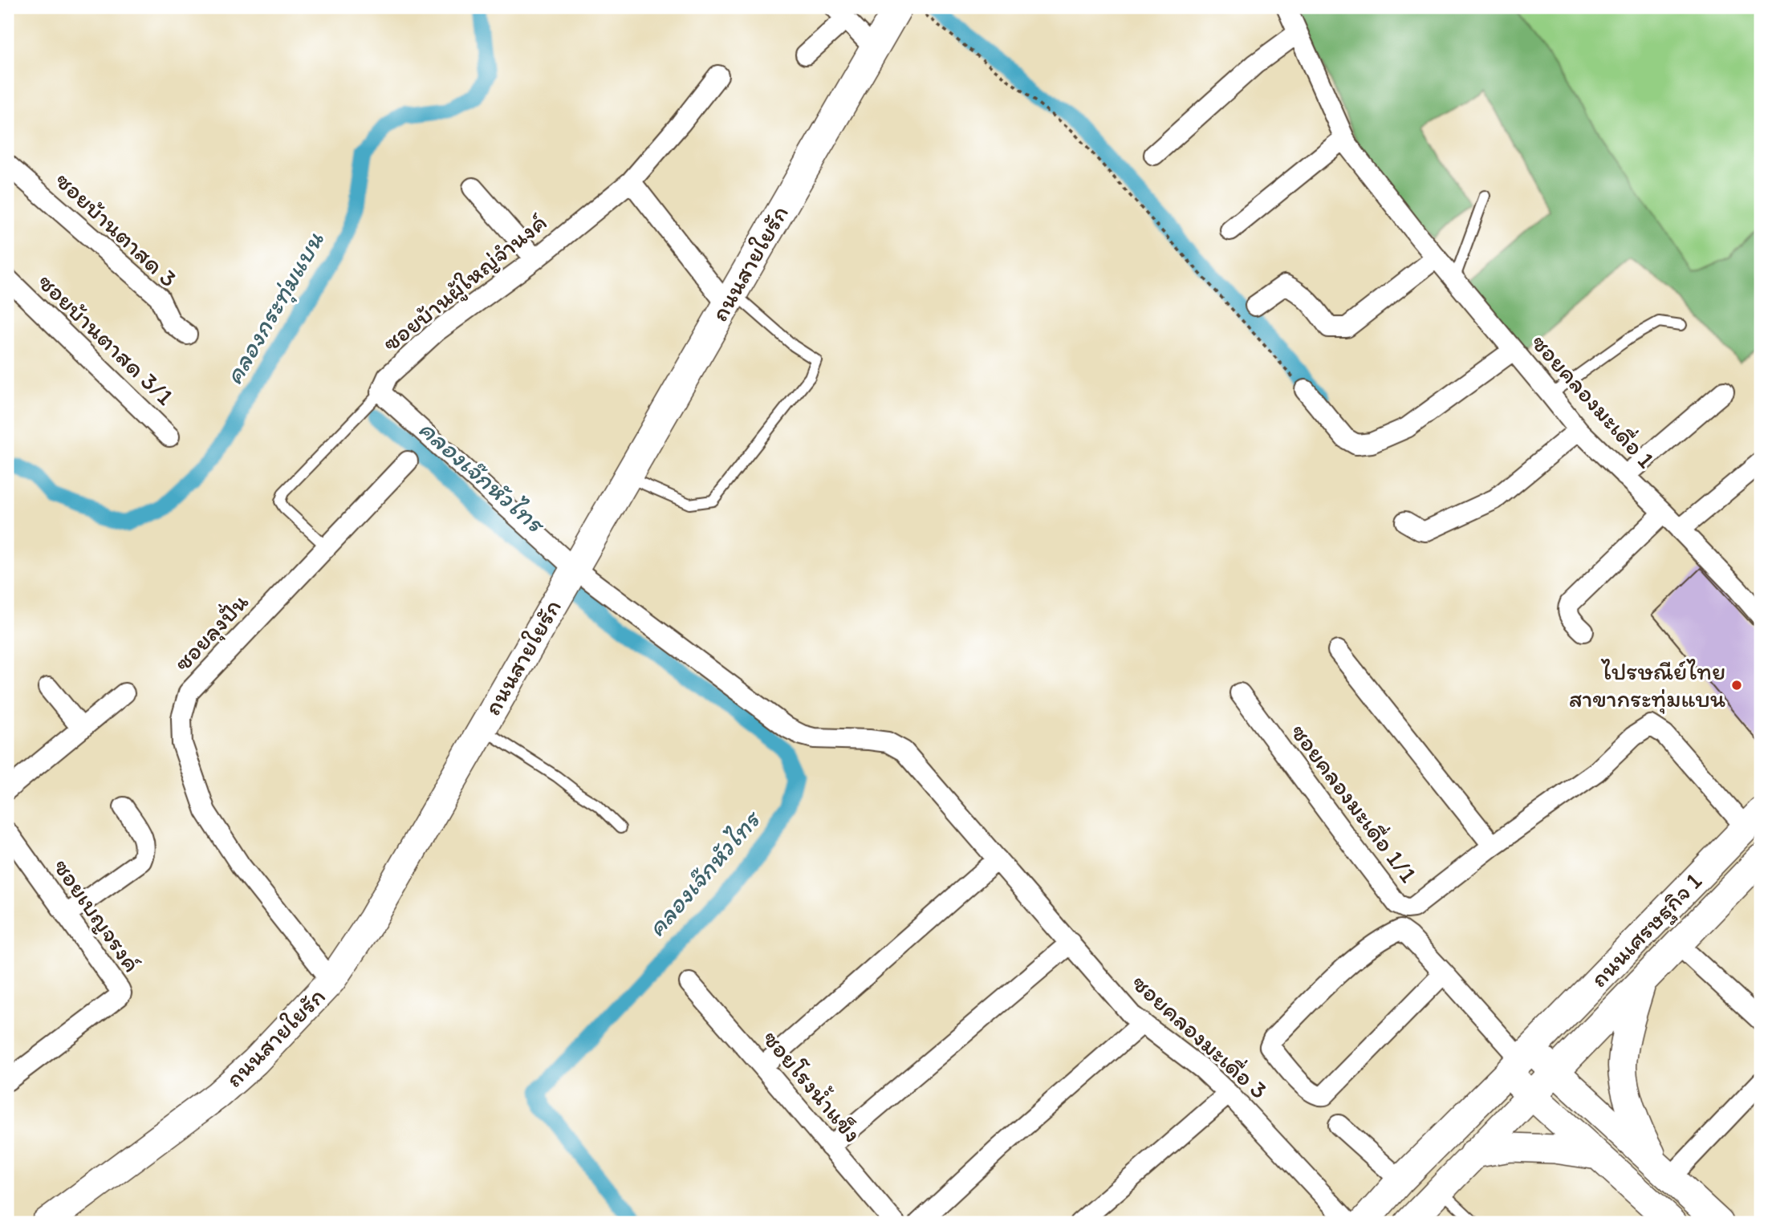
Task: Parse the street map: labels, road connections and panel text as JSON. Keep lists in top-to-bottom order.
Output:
{
  "streets": {
    "main road": ["ถนนสายใยรัก", "ถนนเศรษฐกิจ 1"],
    "street": [
      "ซอยบ้านตาสด 3",
      "ซอยบ้านผู้ใหญ่จำนงค์",
      "ซอยบ้านตาสด 3/1",
      "ซอยคลองมะเดื่อ 1",
      "ซอยลุงปั่น",
      "ซอยคลองมะเดื่อ 1/1",
      "ซอยเบญจรงค์",
      "ซอยคลองมะเดื่อ 3",
      "ซอยโรงน้ำแข็ง"
    ]
  },
  "crossings": [
    ["ถนนสายใยรัก", "ซอยลุงปั่น"],
    ["ถนนสายใยรัก", "ซอยคลองมะเดื่อ 3"],
    ["ซอยคลองมะเดื่อ 1/1", "ถนนเศรษฐกิจ 1"]
  ],
  "water": ["คลองกระทุ่มแบน", "คลองเจ๊กหัวไทร"],
  "places": ["ไปรษณีย์ไทย สาขากระทุ่มแบน"]
}
